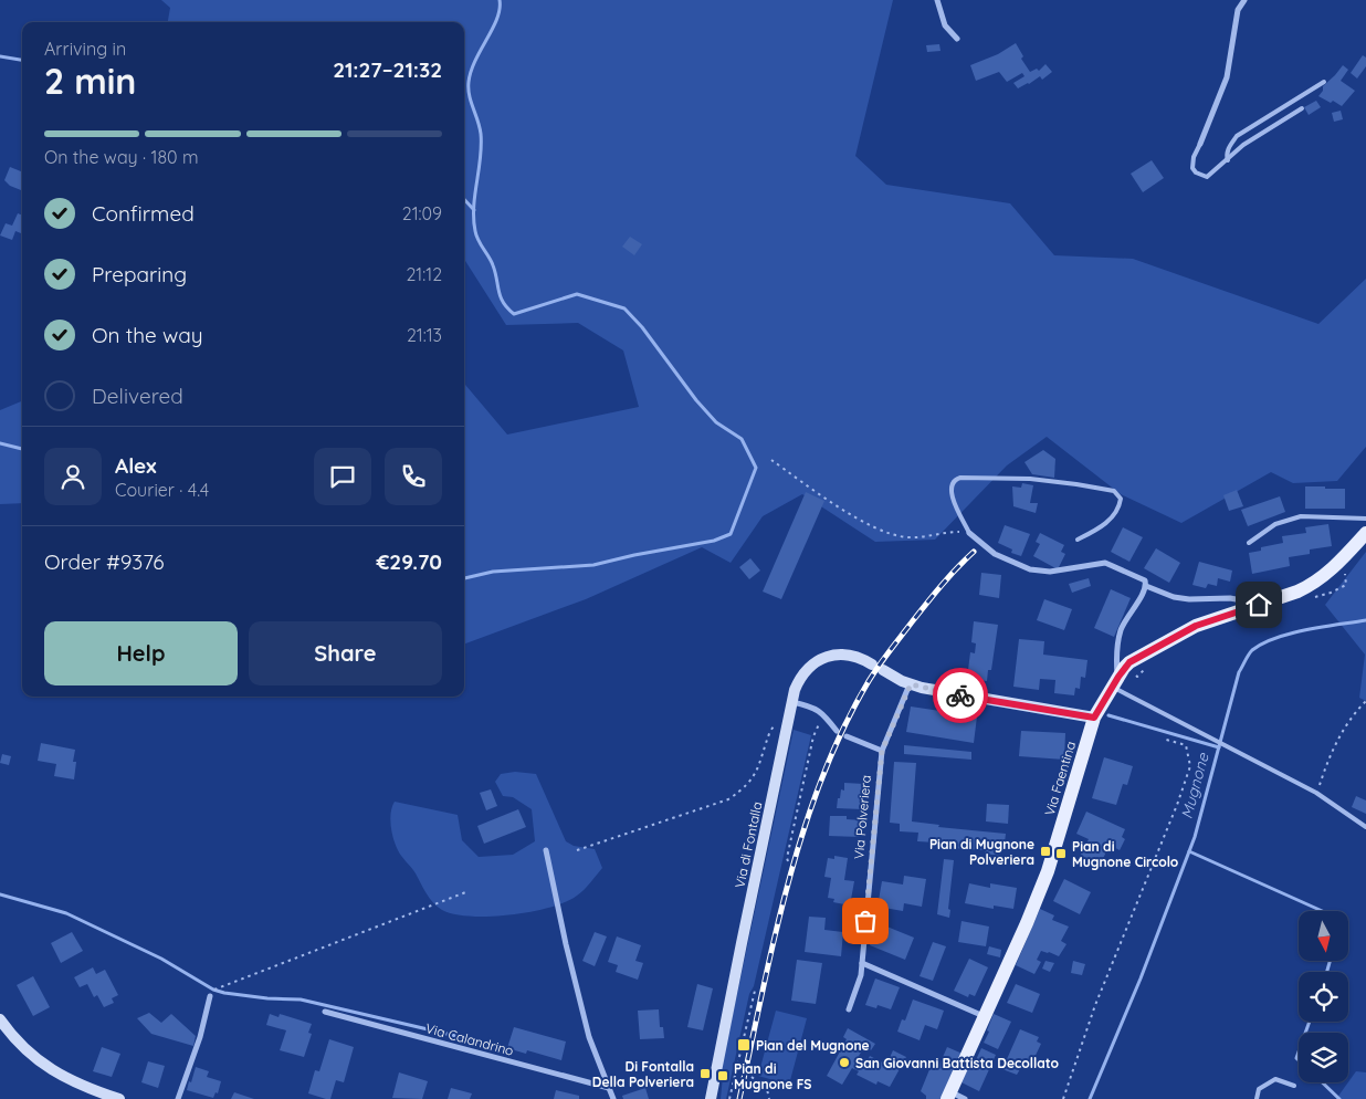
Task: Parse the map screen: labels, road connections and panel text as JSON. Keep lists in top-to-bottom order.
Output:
{
  "streets": {
    "main road": ["Via Faentina"],
    "street": ["Via Polveriera", "Via di Fontalla", "Via Calandrino"]
  },
  "water": ["Mugnone"],
  "places": {
    "transit": [
      "Pian di Mugnone Polveriera",
      "Pian di Mugnone Circolo",
      "Pian del Mugnone",
      "Di Fontalla Della Polveriera",
      "Pian di Mugnone FS"
    ],
    "other": ["San Giovanni Battista Decollato"]
  },
  "north": "bottom",
  "page": {
    "heading": ["2 min", "Arriving in", "21:27–21:32"],
    "panel": [
      "Alex",
      "Courier · 4.4",
      "Order #9376",
      "€29.70"
    ],
    "bar": "On the way · 180 m",
    "list": [
      ["Confirmed", "21:09"],
      ["Preparing", "21:12"],
      ["On the way", "21:13"],
      "Delivered"
    ],
    "buttons": ["Help", "Share"]
  }
}
